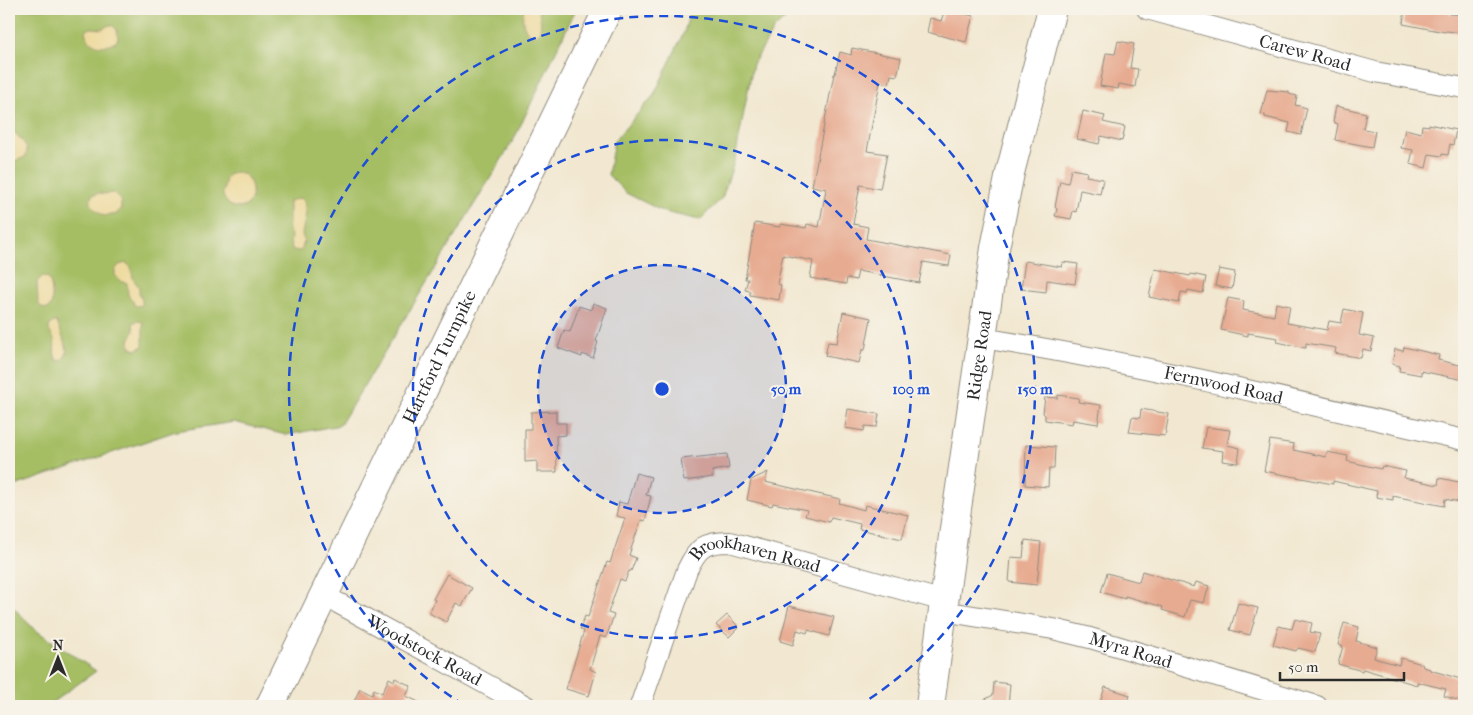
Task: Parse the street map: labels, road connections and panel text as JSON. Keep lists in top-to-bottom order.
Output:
{
  "streets": {
    "main road": ["Ridge Road", "Hartford Turnpike"],
    "street": [
      "Carew Road",
      "Fernwood Road",
      "Brookhaven Road",
      "Woodstock Road",
      "Myra Road"
    ]
  },
  "crossings": [
    ["Ridge Road", "Fernwood Road"],
    ["Ridge Road", "Brookhaven Road"],
    ["Ridge Road", "Myra Road"],
    ["Hartford Turnpike", "Woodstock Road"],
    ["Brookhaven Road", "Myra Road"]
  ],
  "scale_bar": "50 m",
  "north": "top",
  "rings": ["50 m", "100 m", "150 m"]
}
